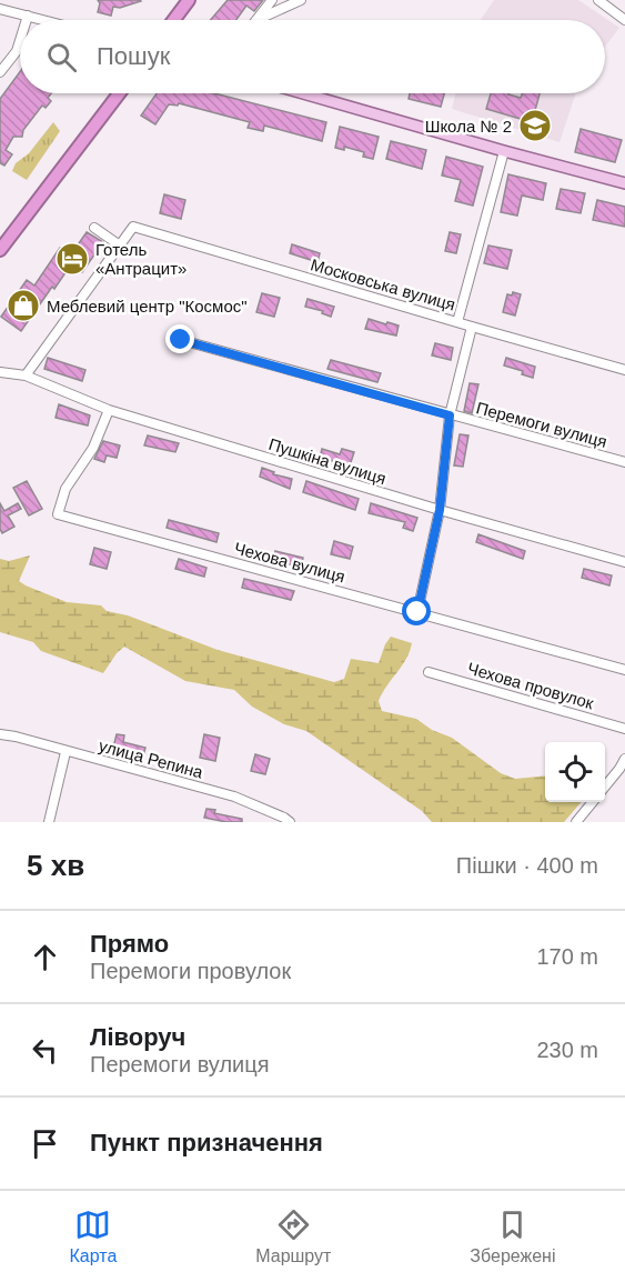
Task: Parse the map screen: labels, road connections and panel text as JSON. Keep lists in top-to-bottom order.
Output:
{
  "streets": {
    "street": [
      "Московська вулиця",
      "Перемоги вулиця",
      "Пушкіна вулиця",
      "Чехова вулиця",
      "Чехова провулок",
      "улица Репина"
    ]
  },
  "crossings": [
    ["Пушкіна вулиця", "Чехова вулиця"]
  ],
  "places": {
    "school or university": ["Школа № 2"],
    "hotel": ["Готель «Антрацит»"],
    "shop": ["Меблевий центр \"Космос\""]
  },
  "page": {
    "search": "Пошук",
    "heading": ["5 хв", "Пішки · 400 m"],
    "list": [
      ["Прямо", "Перемоги провулок", "170 m"],
      ["Ліворуч", "Перемоги вулиця", "230 m"],
      "Пункт призначення"
    ],
    "nav": ["Карта", "Маршрут", "Збережені"]
  }
}
